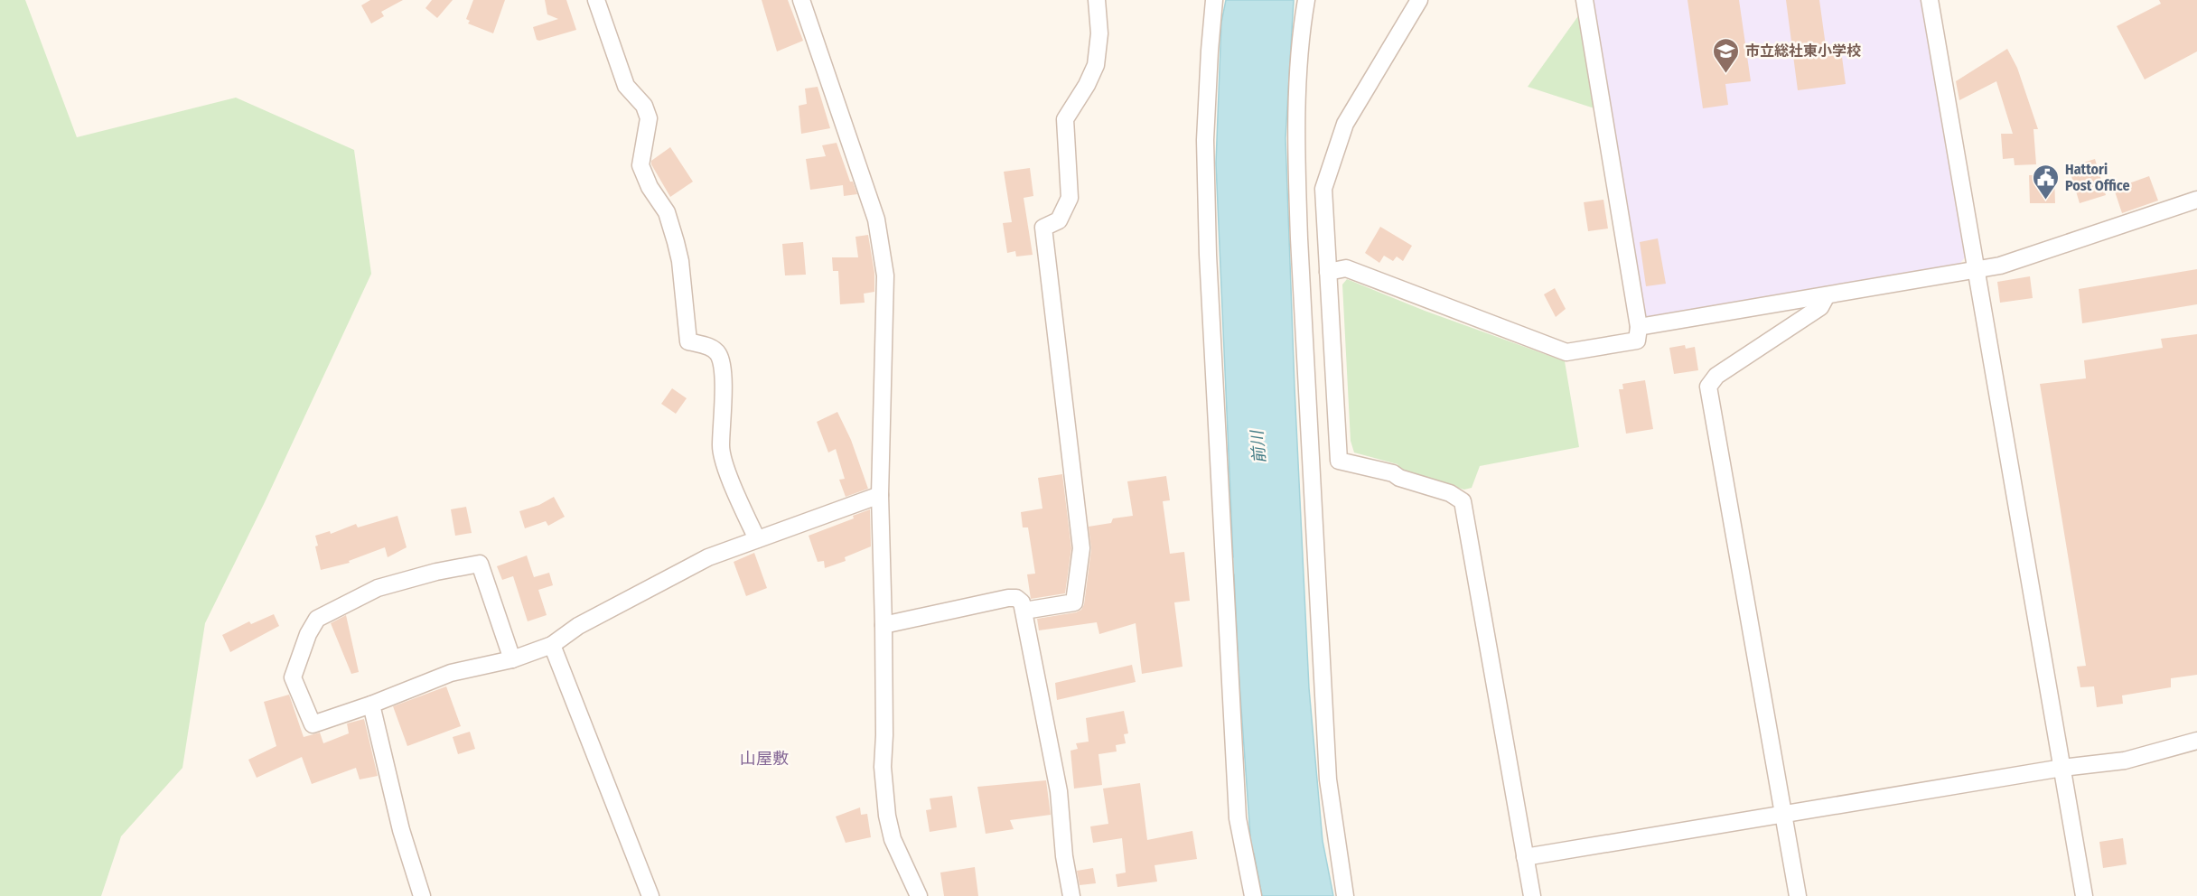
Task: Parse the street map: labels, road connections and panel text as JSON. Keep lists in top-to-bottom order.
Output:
{
  "districts": ["山屋敷"],
  "water": ["前川"],
  "places": {
    "school or university": ["市立総社東小学校"],
    "public building": ["Hattori Post Office"]
  }
}
